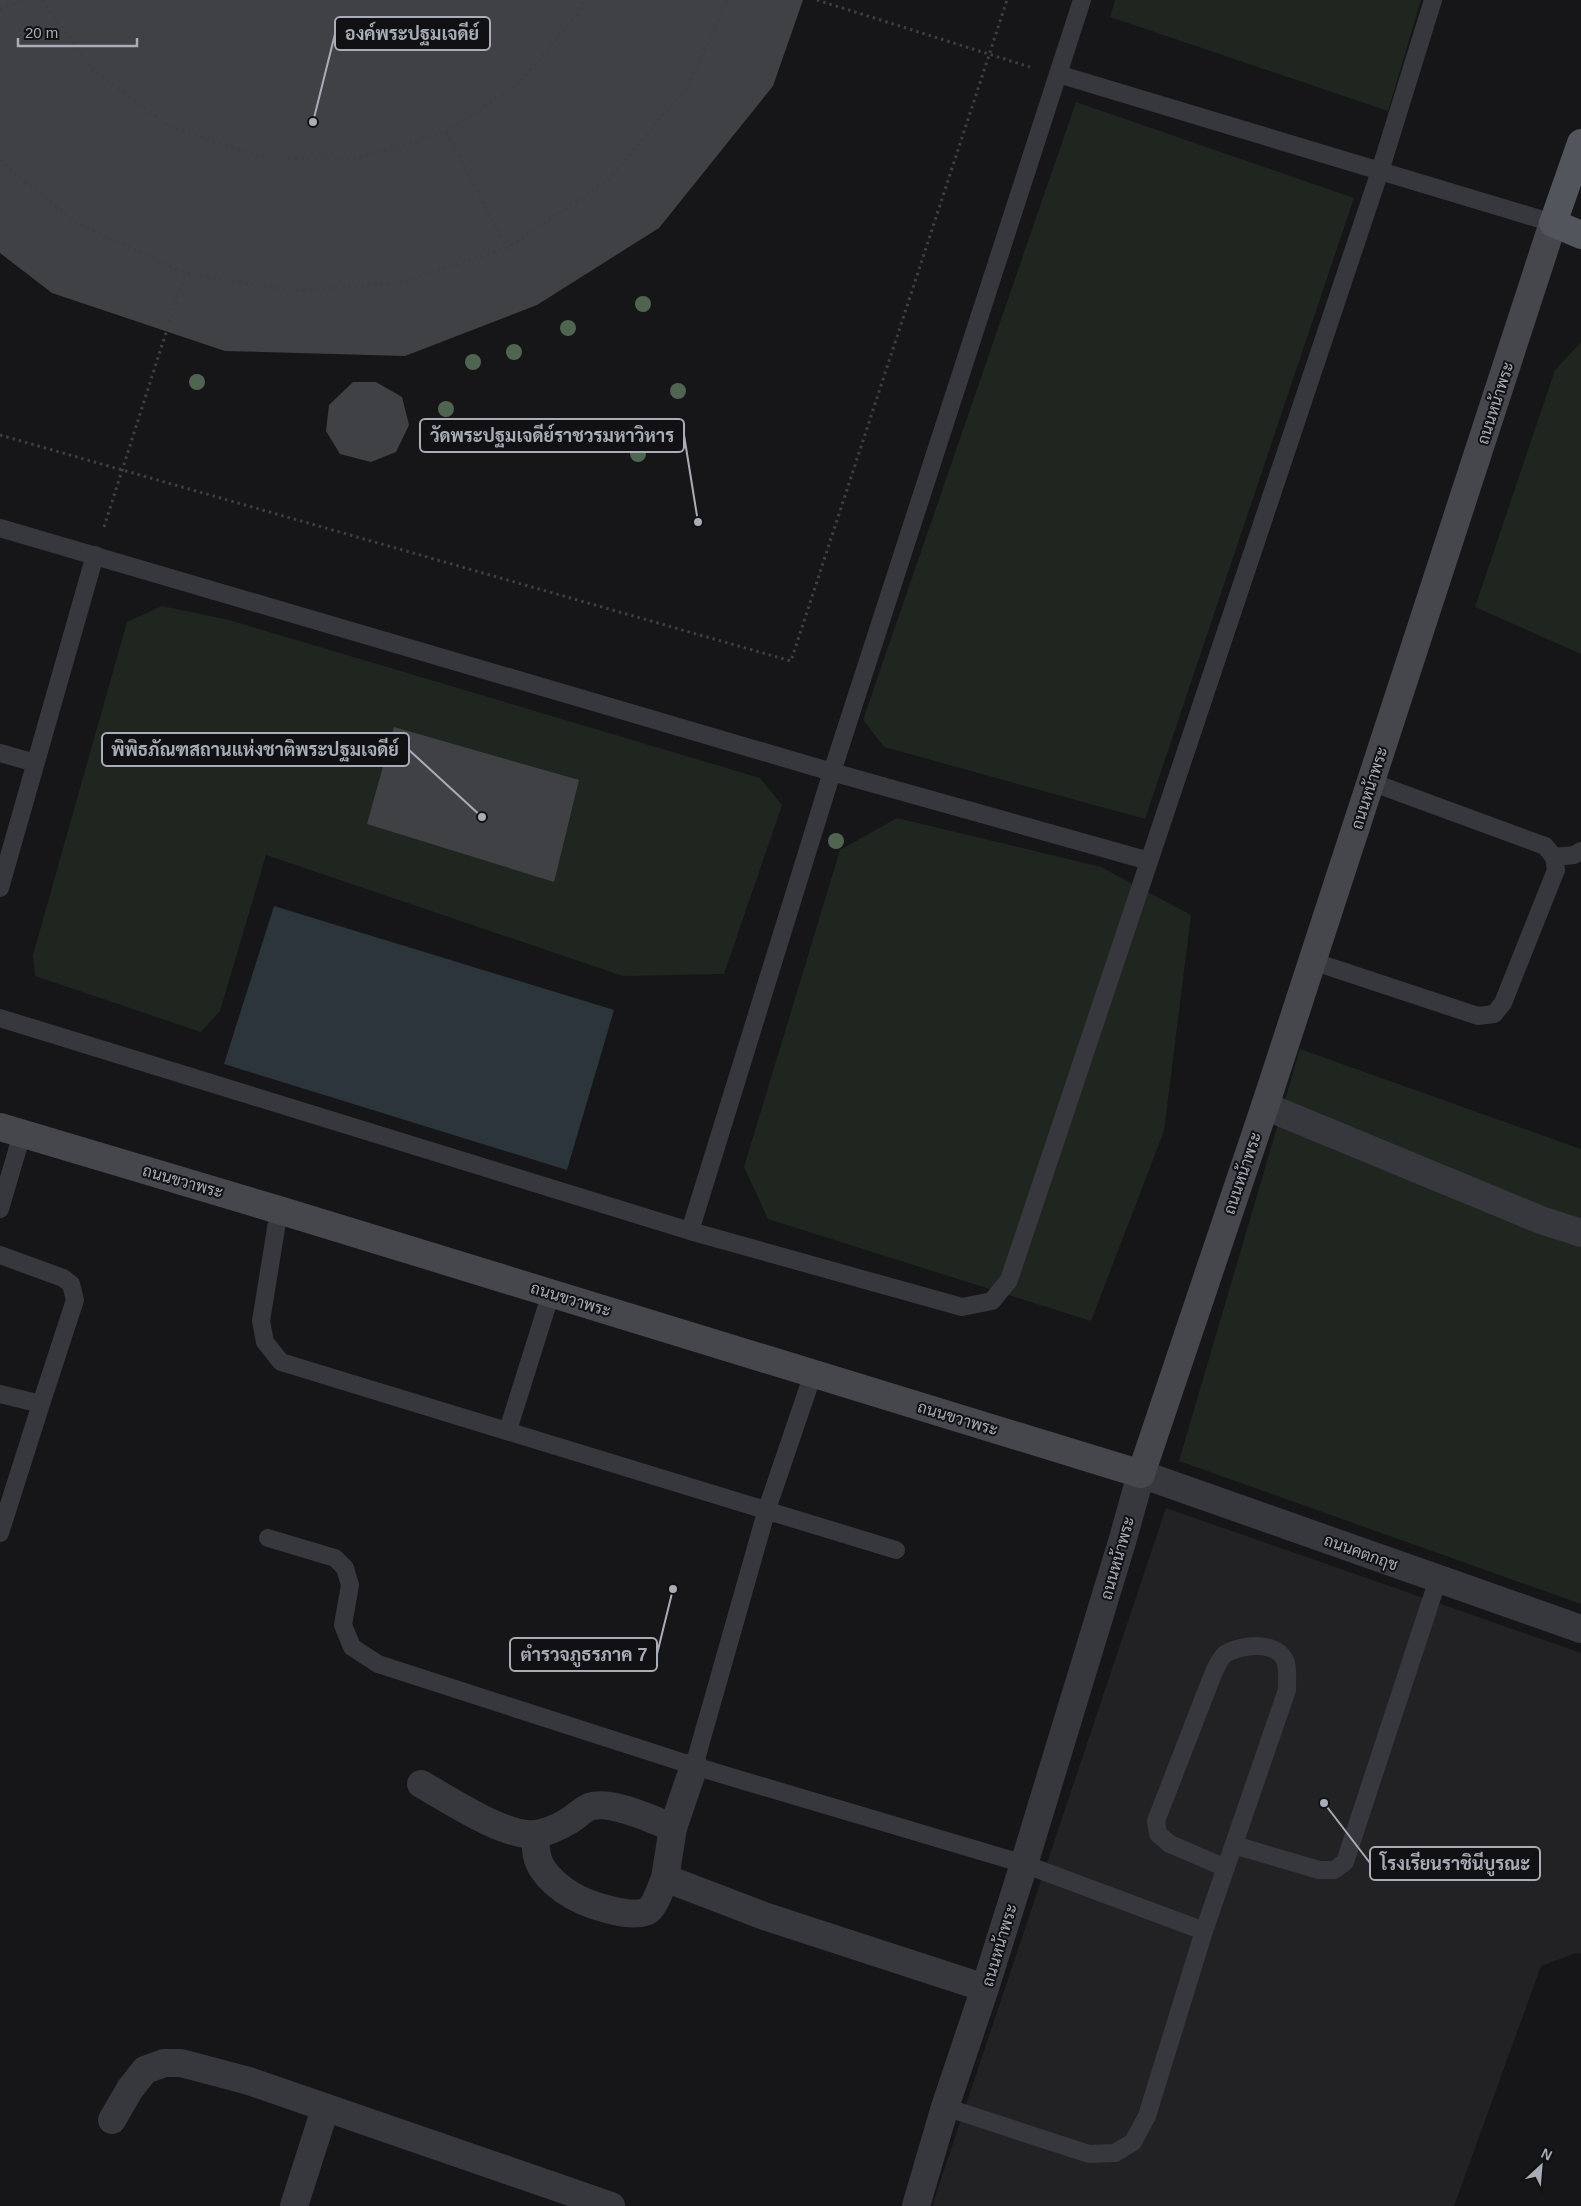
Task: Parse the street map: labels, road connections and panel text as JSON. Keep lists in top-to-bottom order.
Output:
{
  "streets": {
    "main road": ["ถนนหน้าพระ", "ถนนขวาพระ"],
    "street": ["ถนนคตกฤช"]
  },
  "crossings": [
    ["ถนนหน้าพระ", "ถนนขวาพระ"],
    ["ถนนหน้าพระ", "ถนนคตกฤช"],
    ["ถนนขวาพระ", "ถนนคตกฤช"]
  ],
  "places": [
    "องค์พระปฐมเจดีย์",
    "วัดพระปฐมเจดีย์ราชวรมหาวิหาร",
    "พิพิธภัณฑสถานแห่งชาติพระปฐมเจดีย์",
    "ตำรวจภูธรภาค 7",
    "โรงเรียนราชินีบูรณะ"
  ],
  "scale_bar": "20 m",
  "north": "top right"
}
